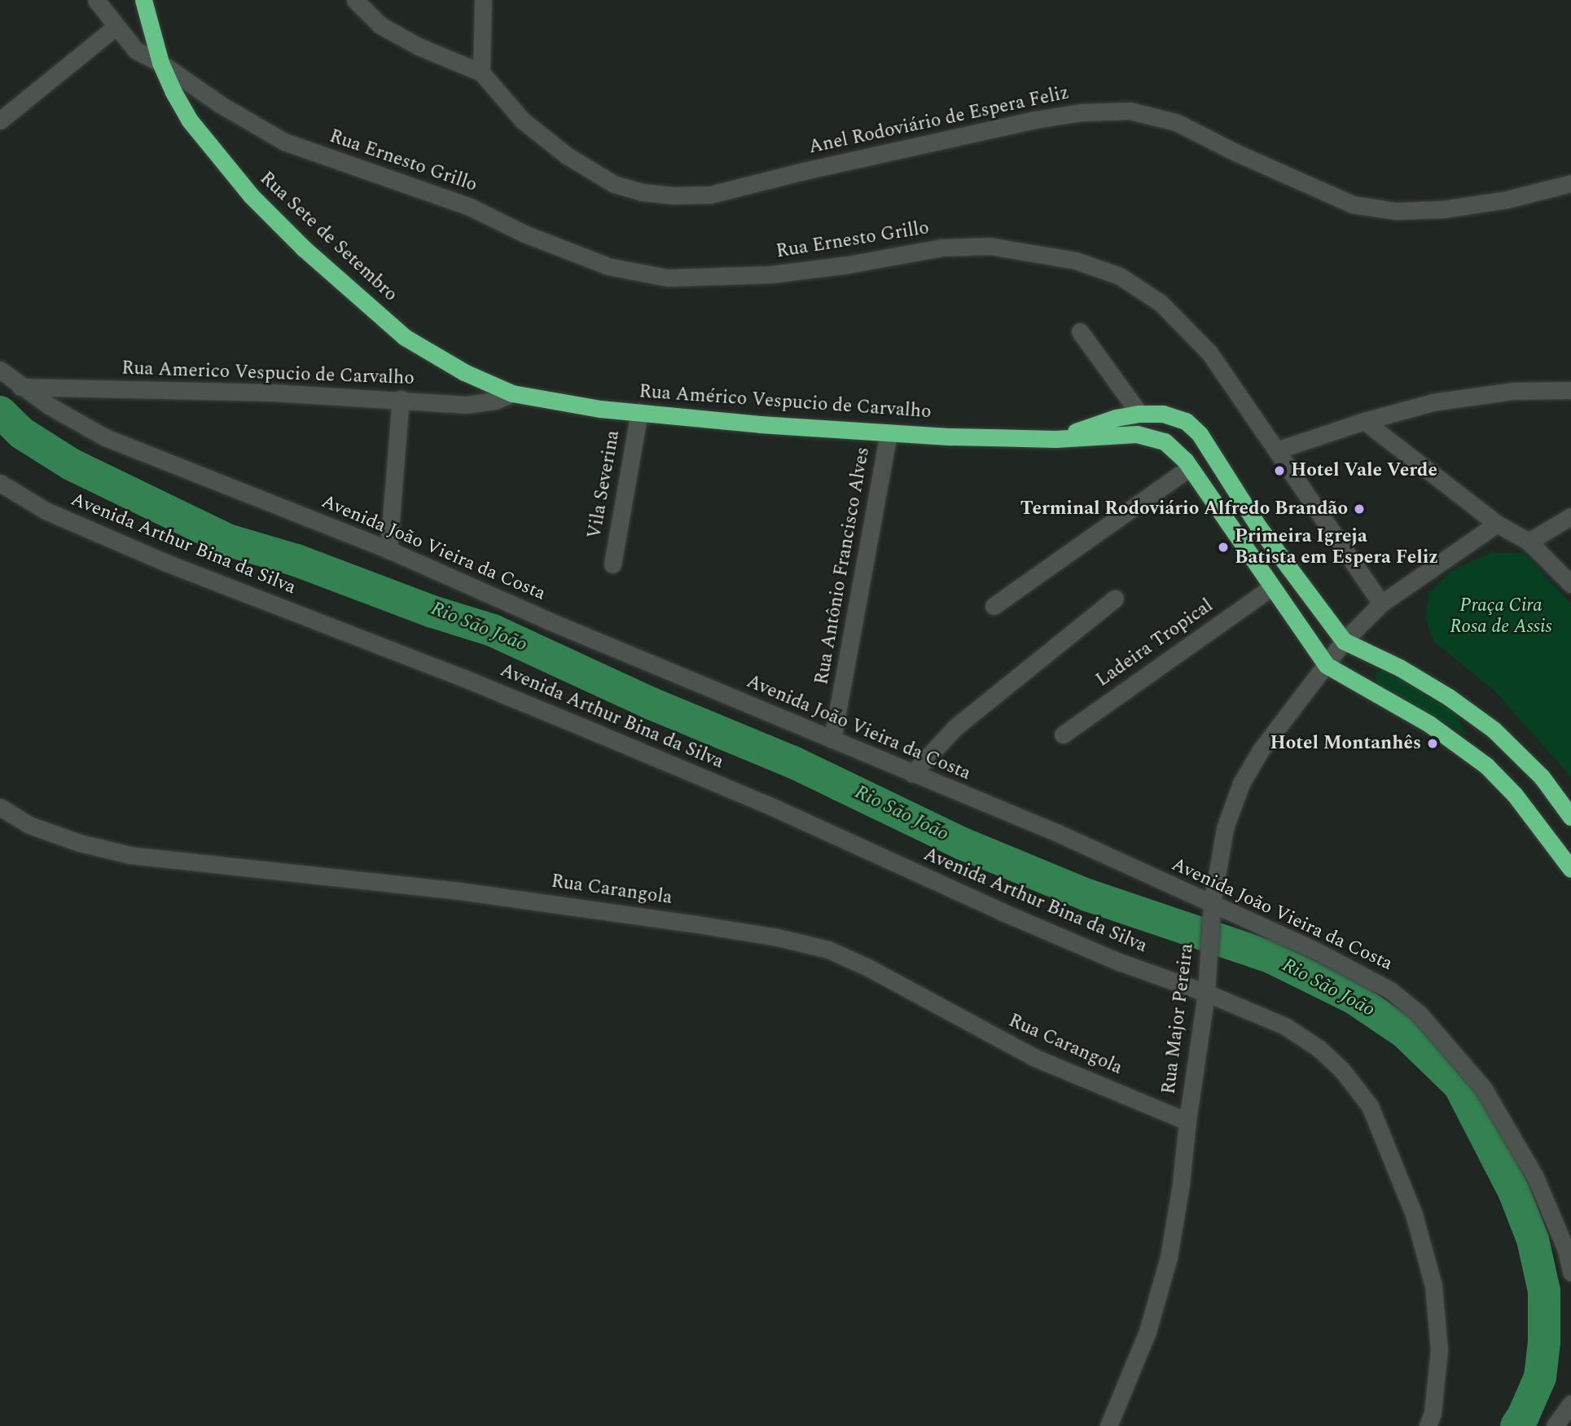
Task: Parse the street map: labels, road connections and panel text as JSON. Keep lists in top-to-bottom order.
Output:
{
  "streets": {
    "highway": ["Rua Sete de Setembro", "Rua Américo Vespucio de Carvalho"],
    "street": [
      "Anel Rodoviário de Espera Feliz",
      "Rua Ernesto Grillo",
      "Rua Americo Vespucio de Carvalho",
      "Vila Severina",
      "Avenida Arthur Bina da Silva",
      "Avenida João Vieira da Costa",
      "Rua Antônio Francisco Alves",
      "Ladeira Tropical",
      "Rua Carangola",
      "Rua Major Pereira"
    ]
  },
  "crossings": [
    ["Rua Ernesto Grillo", "Rua Sete de Setembro"],
    ["Rua Sete de Setembro", "Rua Americo Vespucio de Carvalho"],
    ["Rua Sete de Setembro", "Rua Américo Vespucio de Carvalho"],
    ["Rua Americo Vespucio de Carvalho", "Rua Américo Vespucio de Carvalho"],
    ["Rua Americo Vespucio de Carvalho", "Avenida João Vieira da Costa"],
    ["Rua Américo Vespucio de Carvalho", "Vila Severina"],
    ["Rua Américo Vespucio de Carvalho", "Rua Antônio Francisco Alves"],
    ["Rua Américo Vespucio de Carvalho", "Ladeira Tropical"],
    ["Rua Américo Vespucio de Carvalho", "Rua Major Pereira"],
    ["Avenida Arthur Bina da Silva", "Rua Major Pereira"],
    ["Avenida João Vieira da Costa", "Rua Antônio Francisco Alves"],
    ["Avenida João Vieira da Costa", "Rua Major Pereira"],
    ["Rua Carangola", "Rua Major Pereira"]
  ],
  "water": ["Rio São João"],
  "parks": ["Praça Cira Rosa de Assis"],
  "places": [
    "Hotel Vale Verde",
    "Terminal Rodoviário Alfredo Brandão",
    "Primeira Igreja Batista em Espera Feliz",
    "Hotel Montanhês"
  ]
}
